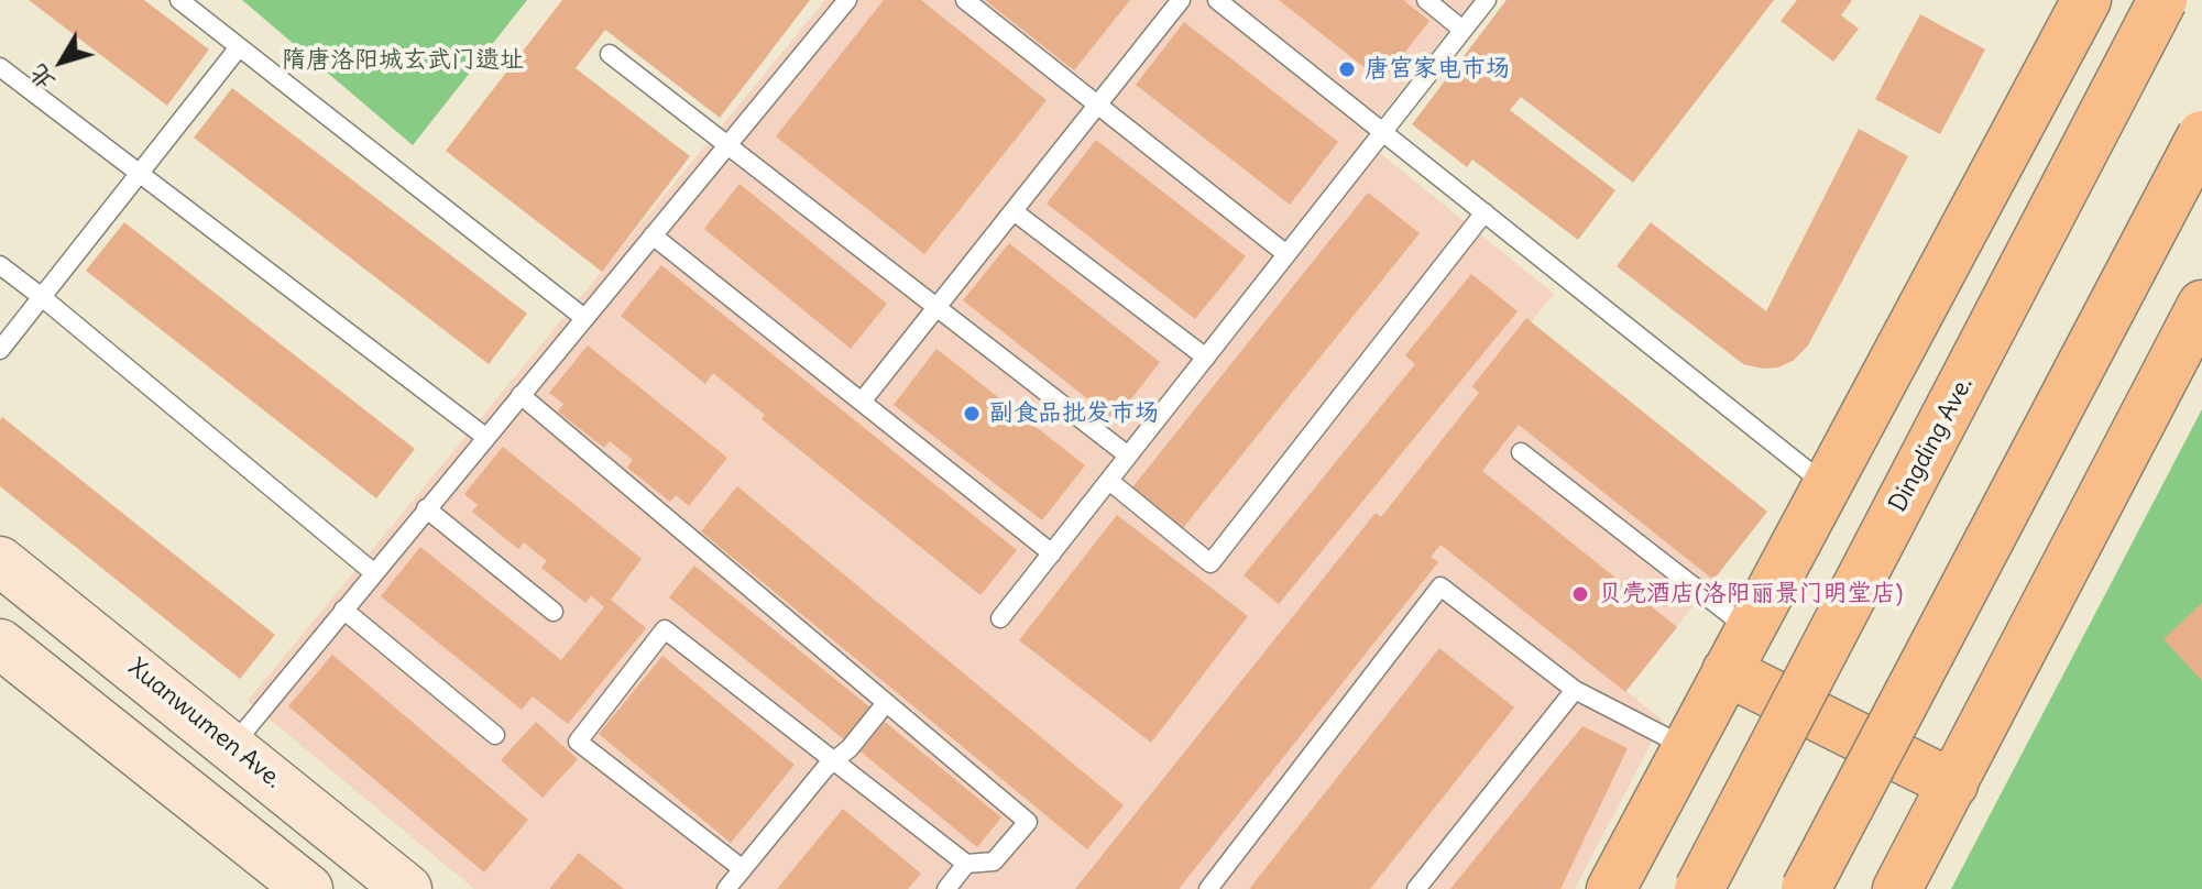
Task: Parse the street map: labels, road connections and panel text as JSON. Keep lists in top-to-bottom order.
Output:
{
  "streets": {
    "main road": ["Dingding Ave.", "Xuanwumen Ave."]
  },
  "parks": ["隋唐洛阳城玄武门遗址"],
  "places": ["唐宫家电市场", "副食品批发市场", "贝壳酒店(洛阳丽景门明堂店)"],
  "north": "bottom left"
}
